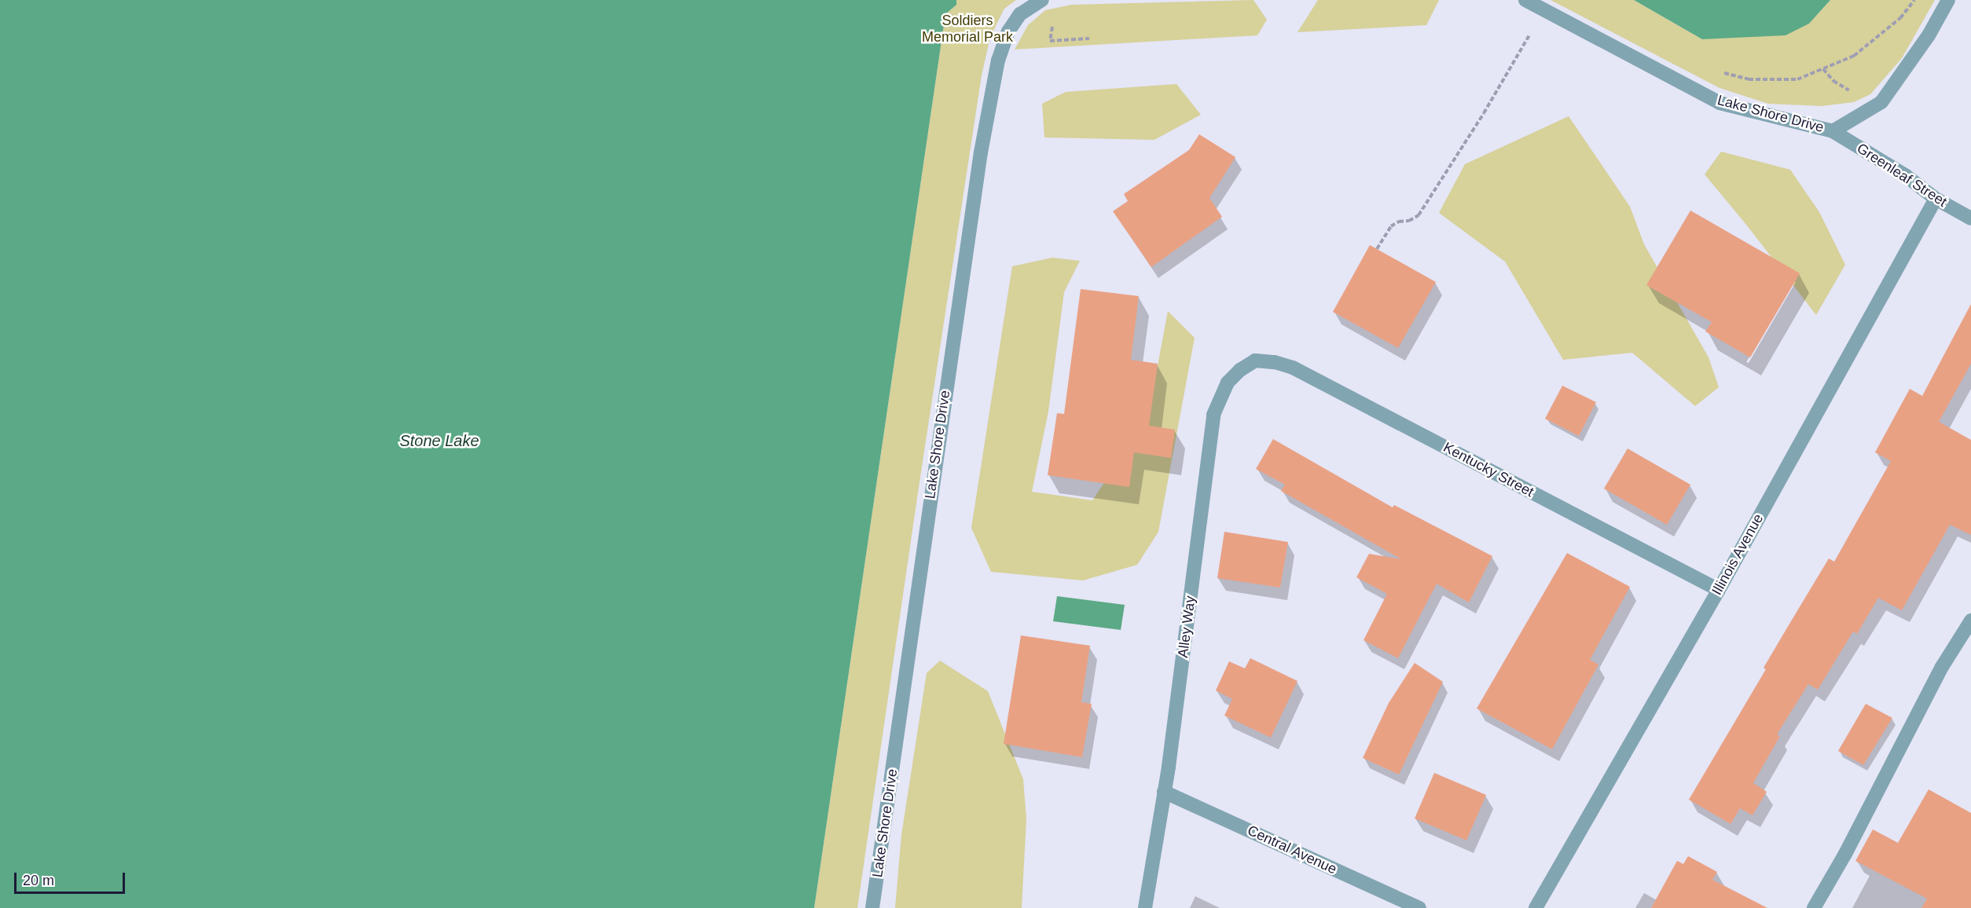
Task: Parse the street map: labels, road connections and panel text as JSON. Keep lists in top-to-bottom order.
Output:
{
  "streets": {
    "street": [
      "Lake Shore Drive",
      "Greenleaf Street",
      "Kentucky Street",
      "Illinois Avenue",
      "Alley Way",
      "Central Avenue"
    ]
  },
  "crossings": [
    ["Lake Shore Drive", "Greenleaf Street"],
    ["Greenleaf Street", "Illinois Avenue"],
    ["Kentucky Street", "Illinois Avenue"],
    ["Kentucky Street", "Alley Way"],
    ["Alley Way", "Central Avenue"]
  ],
  "water": ["Stone Lake"],
  "parks": ["Soldiers Memorial Park"],
  "scale_bar": "20 m"
}
